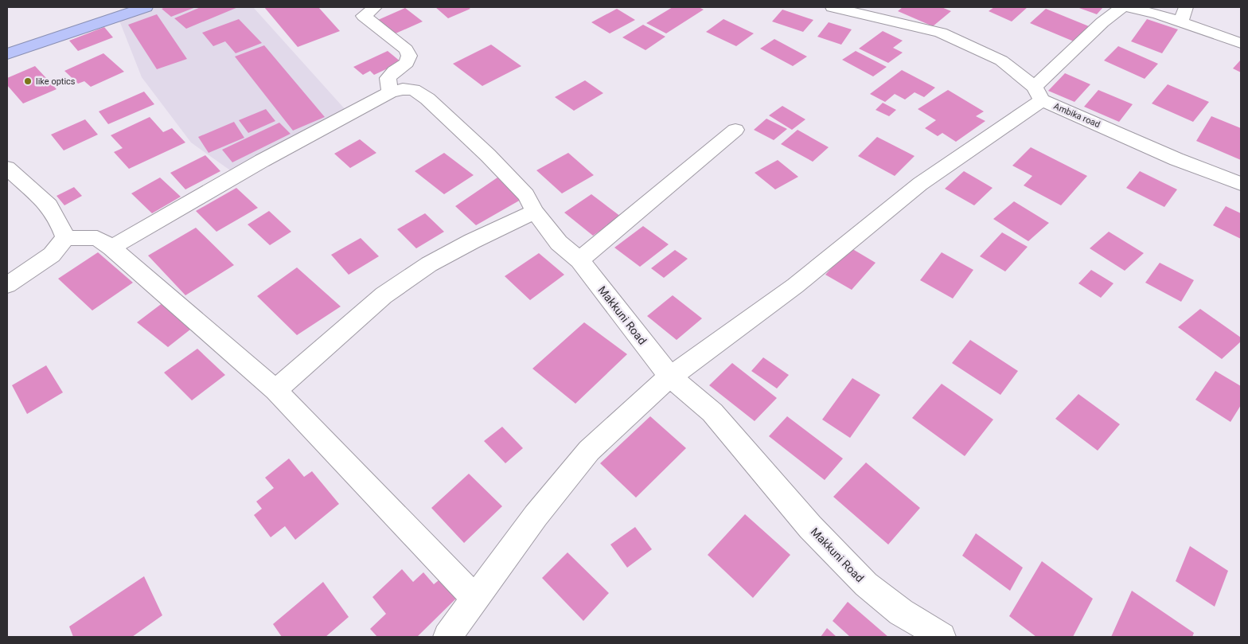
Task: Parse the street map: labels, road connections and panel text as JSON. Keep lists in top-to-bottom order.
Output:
{
  "streets": {
    "street": ["Ambika road", "Makkuni Road"]
  },
  "places": ["like optics"]
}
